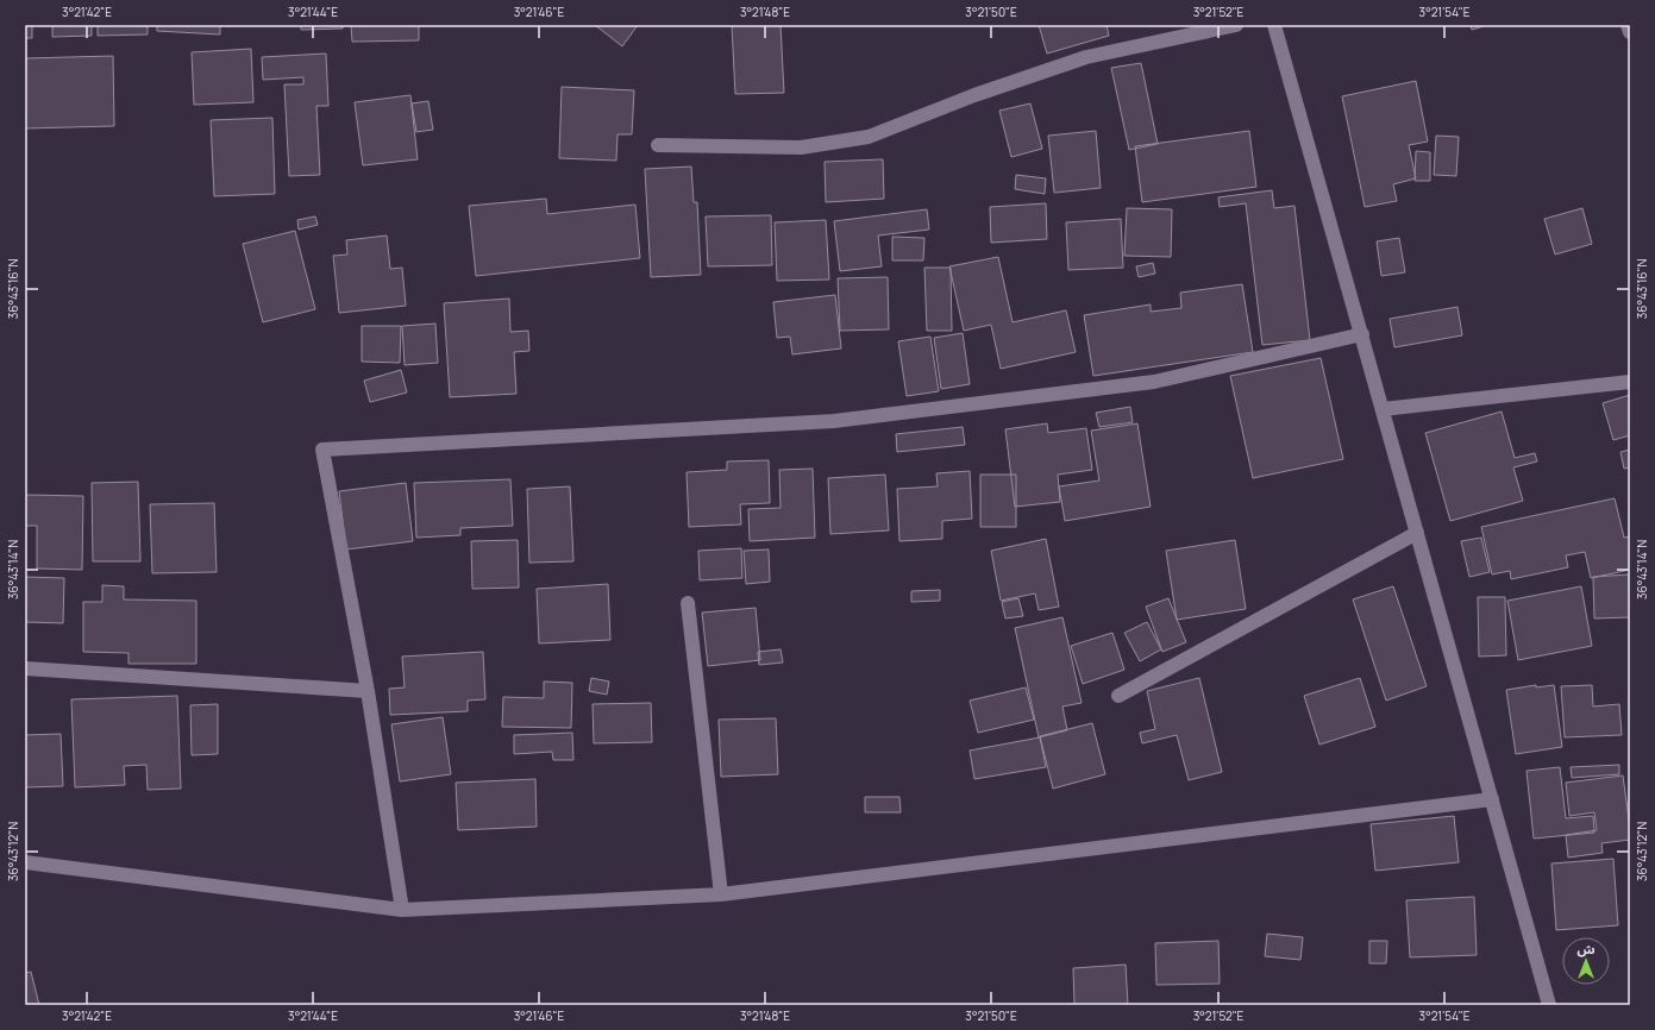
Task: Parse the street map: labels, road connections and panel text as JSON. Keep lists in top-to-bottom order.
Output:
{
  "north": "top",
  "coordinates": [
    "3°21'42\"E",
    "3°21'44\"E",
    "3°21'46\"E",
    "3°21'48\"E",
    "3°21'50\"E",
    "3°21'52\"E",
    "3°21'54\"E",
    "36°43'16\"N",
    "36°43'14\"N",
    "36°43'12\"N"
  ]
}
